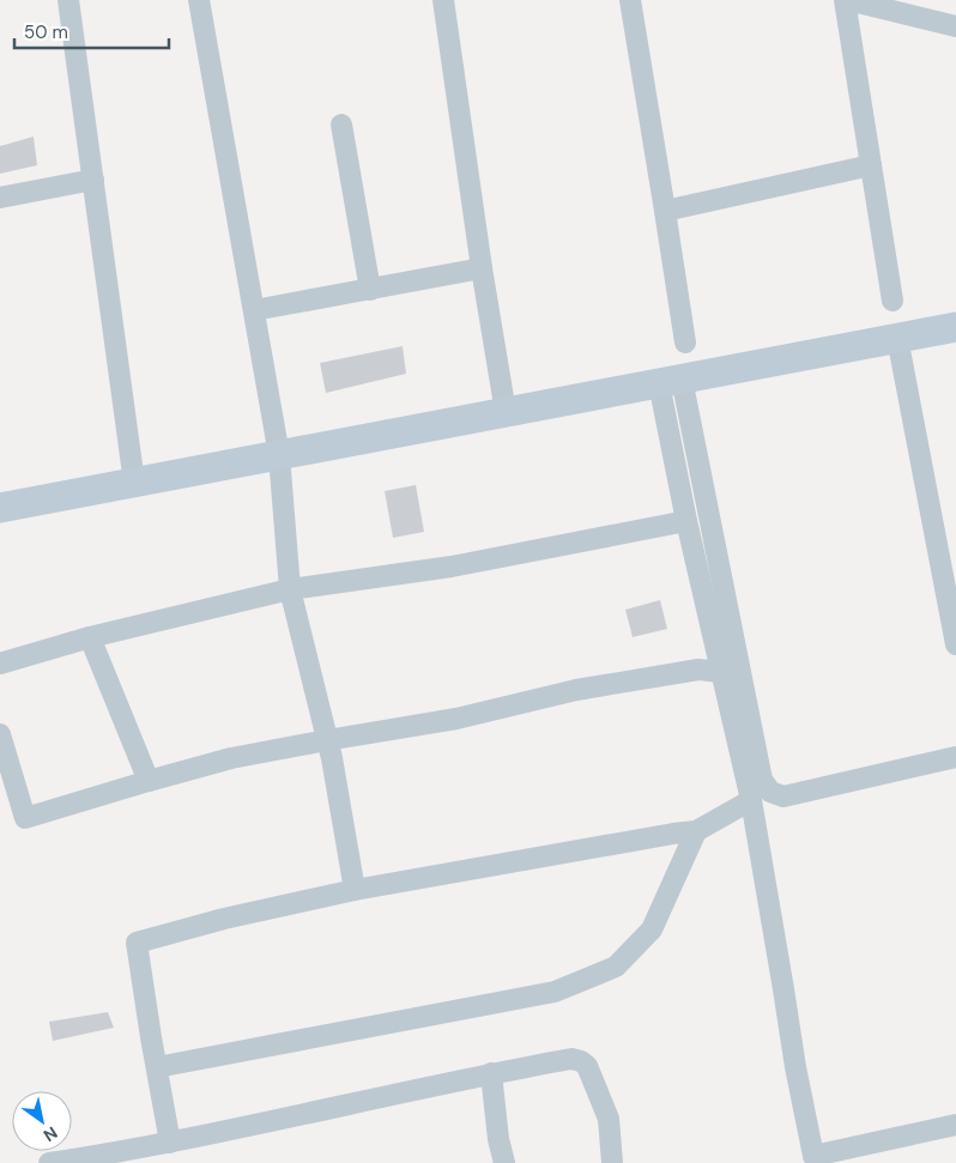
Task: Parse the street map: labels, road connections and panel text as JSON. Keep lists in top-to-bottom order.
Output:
{
  "scale_bar": "50 m",
  "north": "bottom right"
}
